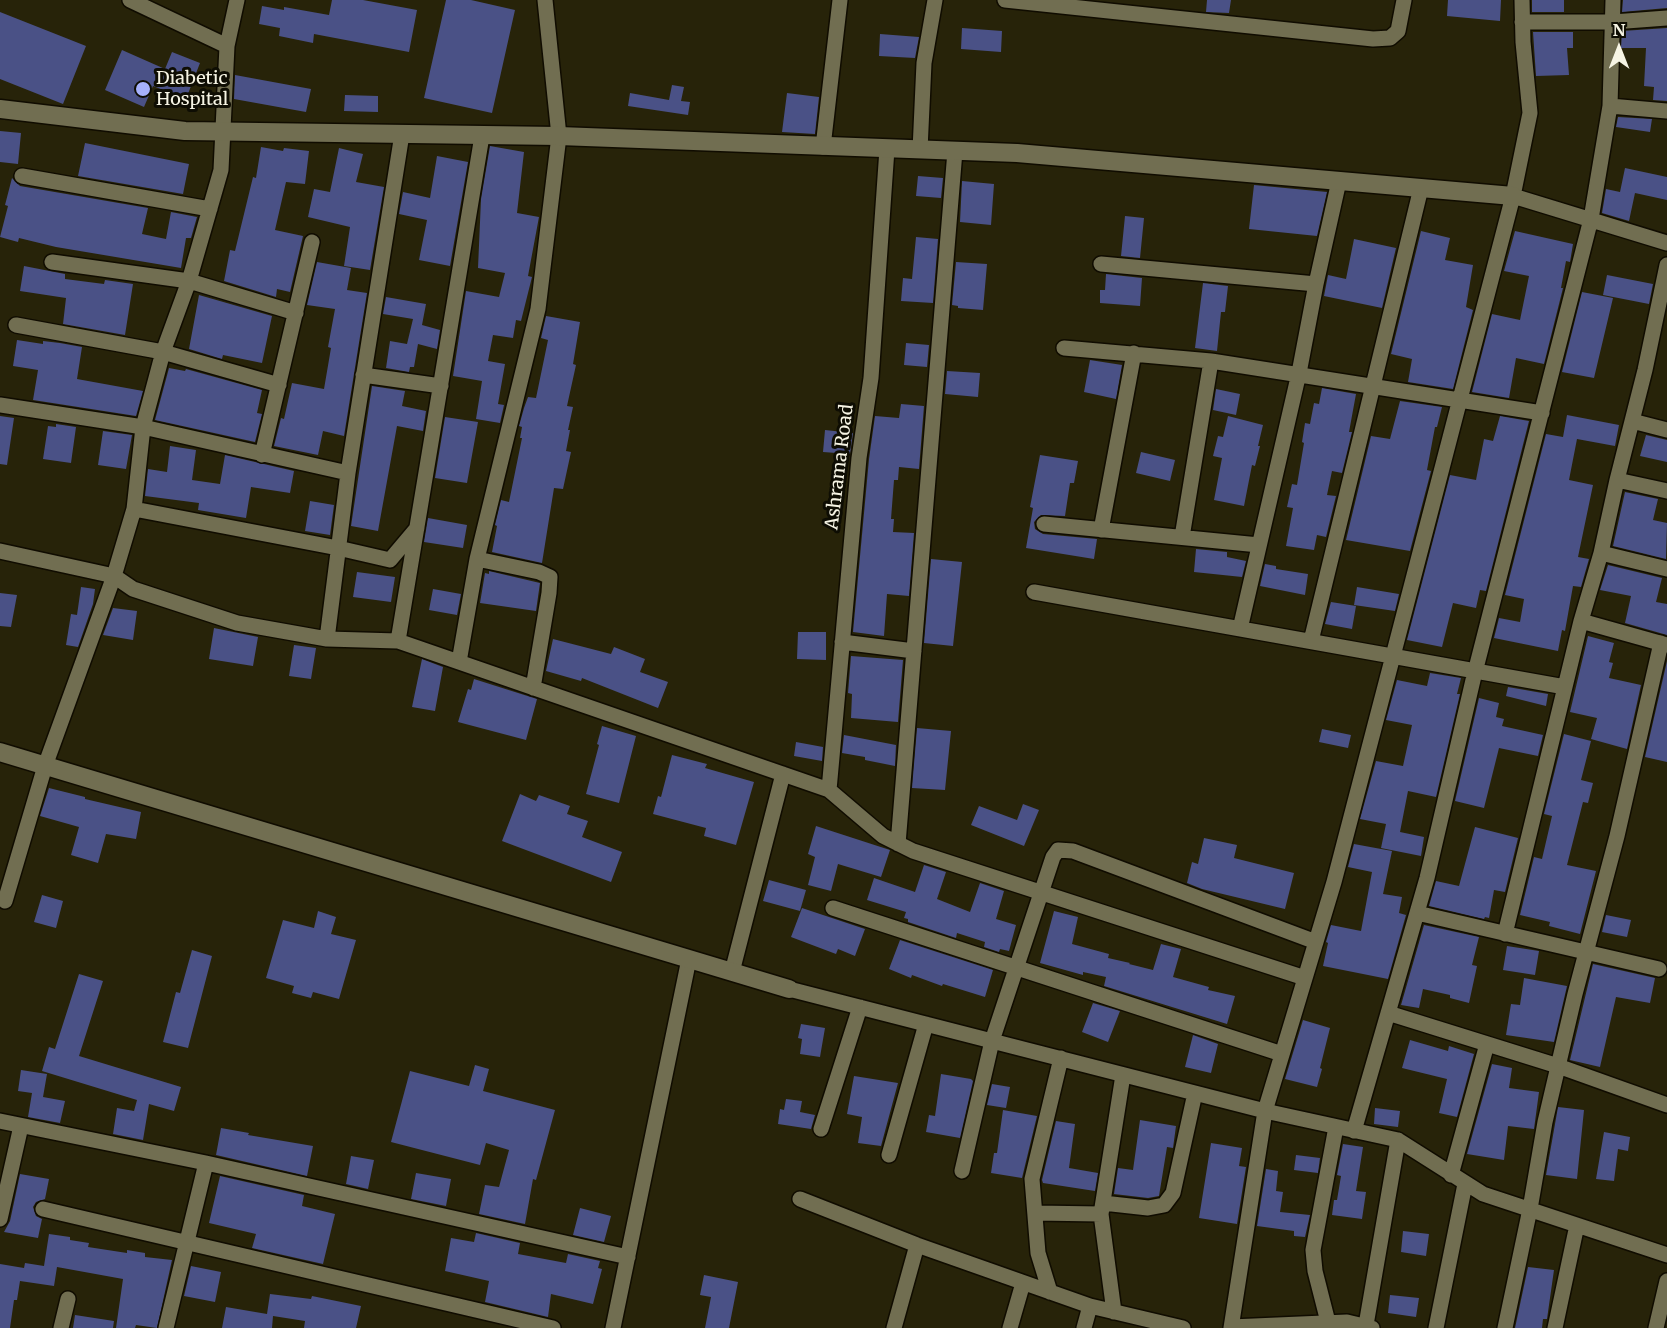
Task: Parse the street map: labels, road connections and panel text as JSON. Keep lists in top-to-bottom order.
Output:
{
  "streets": {
    "street": ["Ashrama Road"]
  },
  "places": ["Diabetic Hospital"],
  "north": "top"
}
